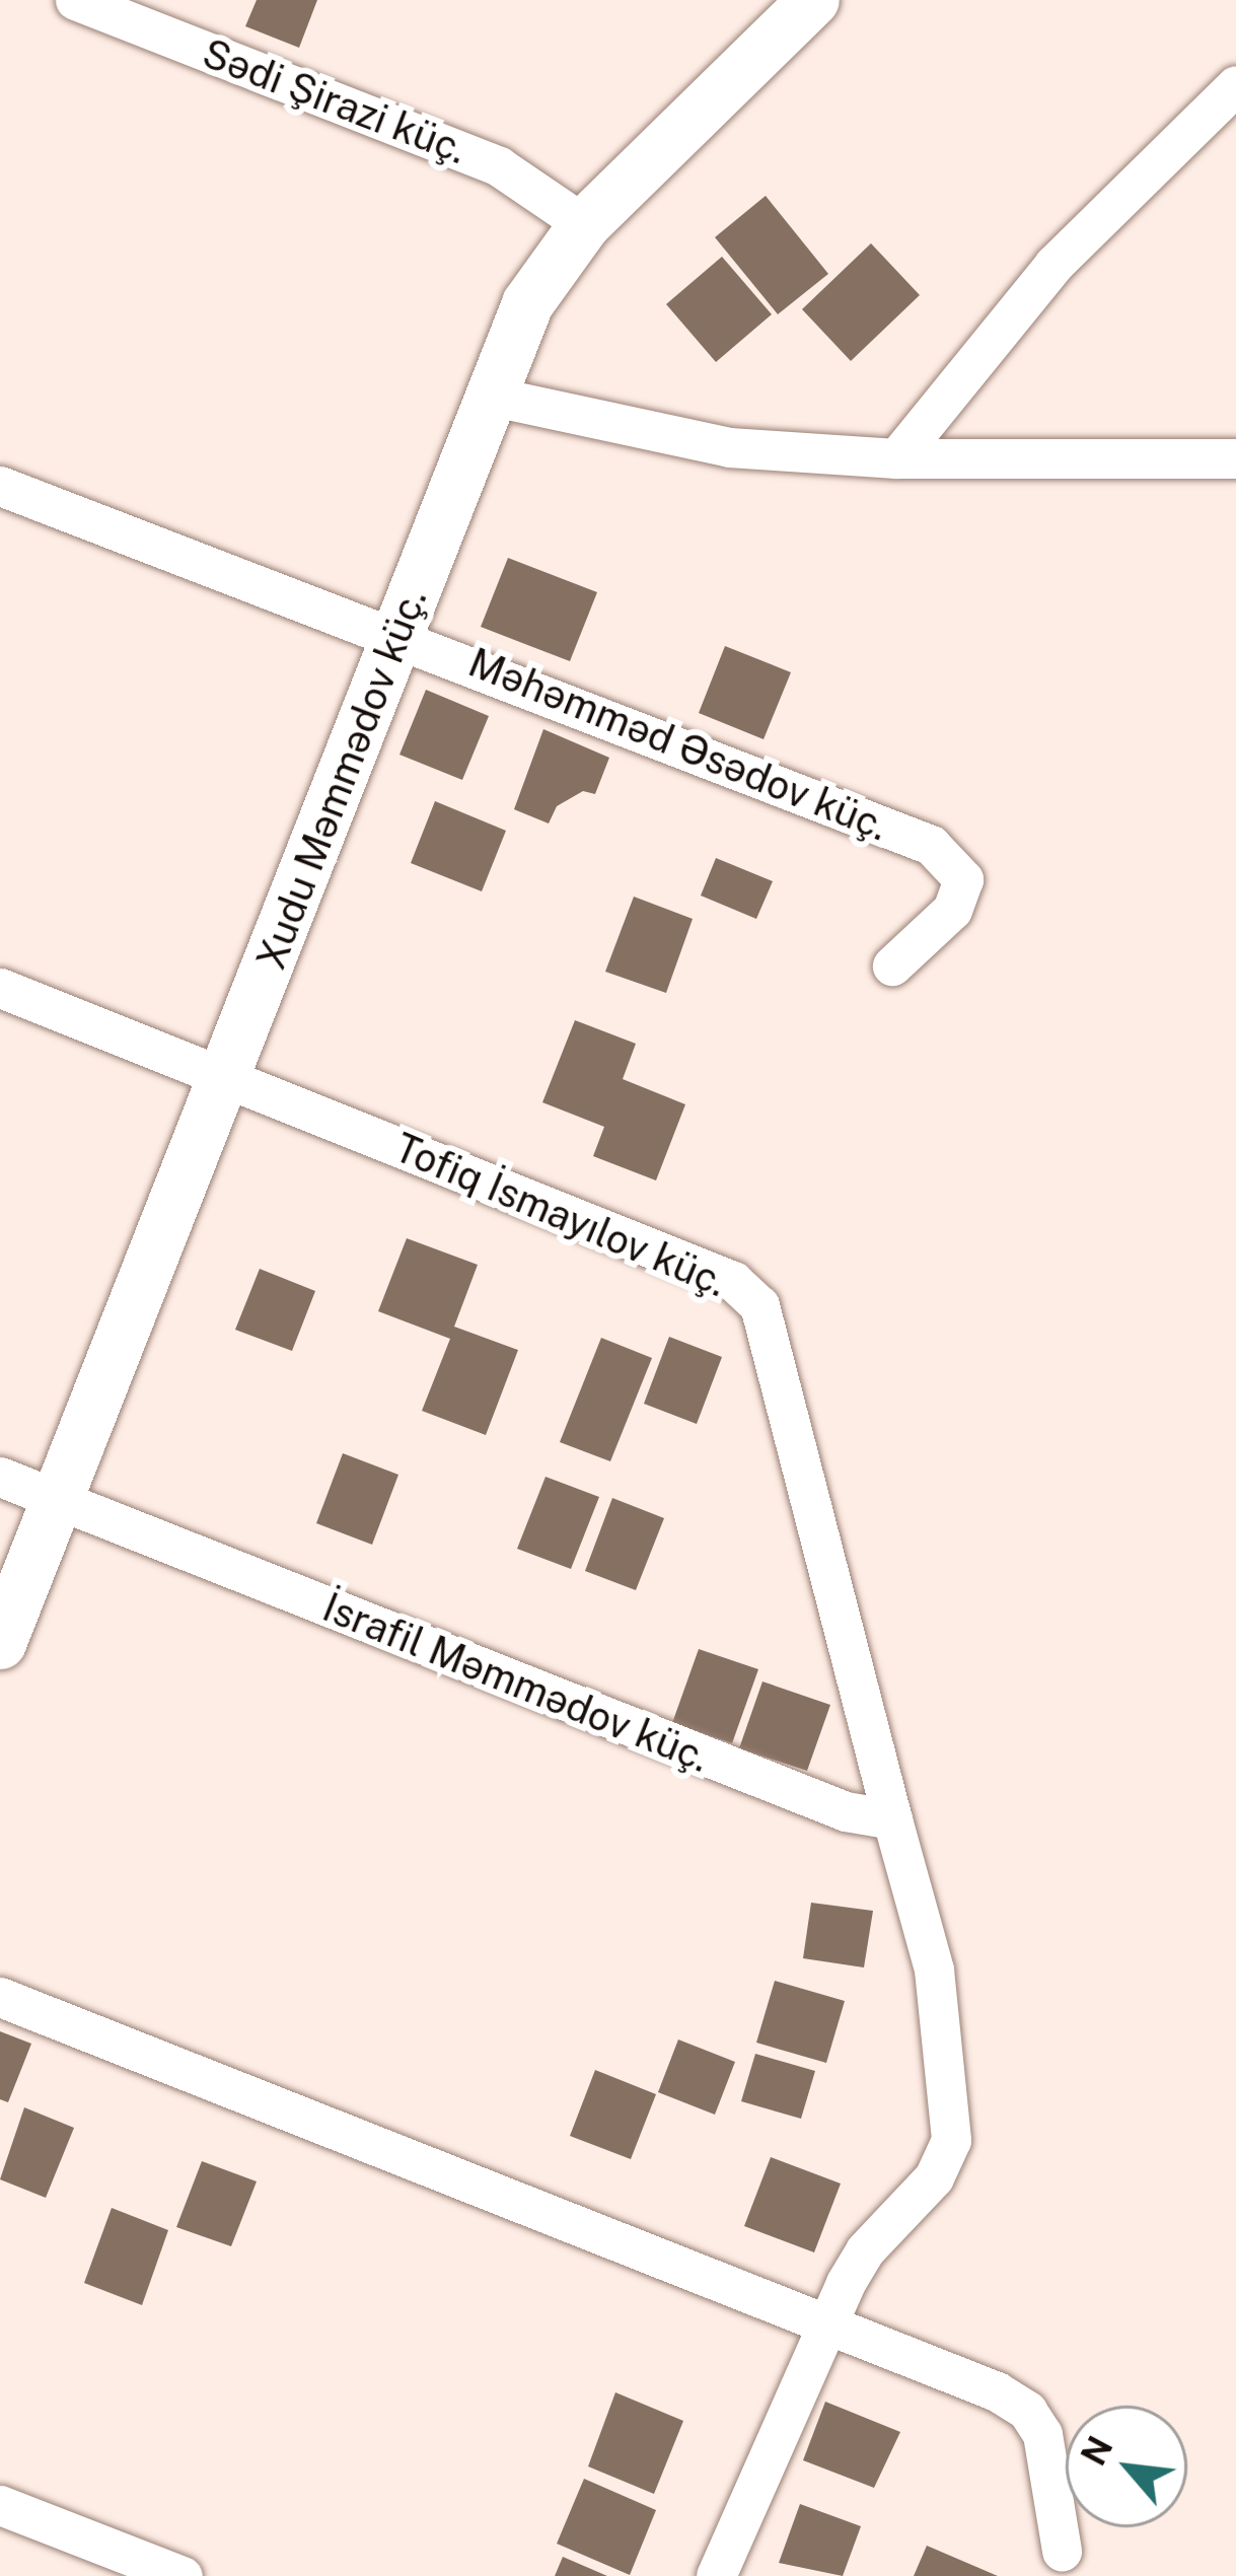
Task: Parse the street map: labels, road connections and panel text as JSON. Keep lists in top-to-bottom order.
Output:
{
  "streets": {
    "street": [
      "Sədi Şirazi küç.",
      "Məhəmməd Əsədov küç.",
      "Xudu Məmmədov küç.",
      "Tofiq İsmayılov küç.",
      "İsrafil Məmmədov küç."
    ]
  },
  "crossings": [
    ["Sədi Şirazi küç.", "Xudu Məmmədov küç."],
    ["Məhəmməd Əsədov küç.", "Xudu Məmmədov küç."],
    ["Xudu Məmmədov küç.", "Tofiq İsmayılov küç."],
    ["Xudu Məmmədov küç.", "İsrafil Məmmədov küç."],
    ["Tofiq İsmayılov küç.", "İsrafil Məmmədov küç."]
  ],
  "north": "top left"
}
